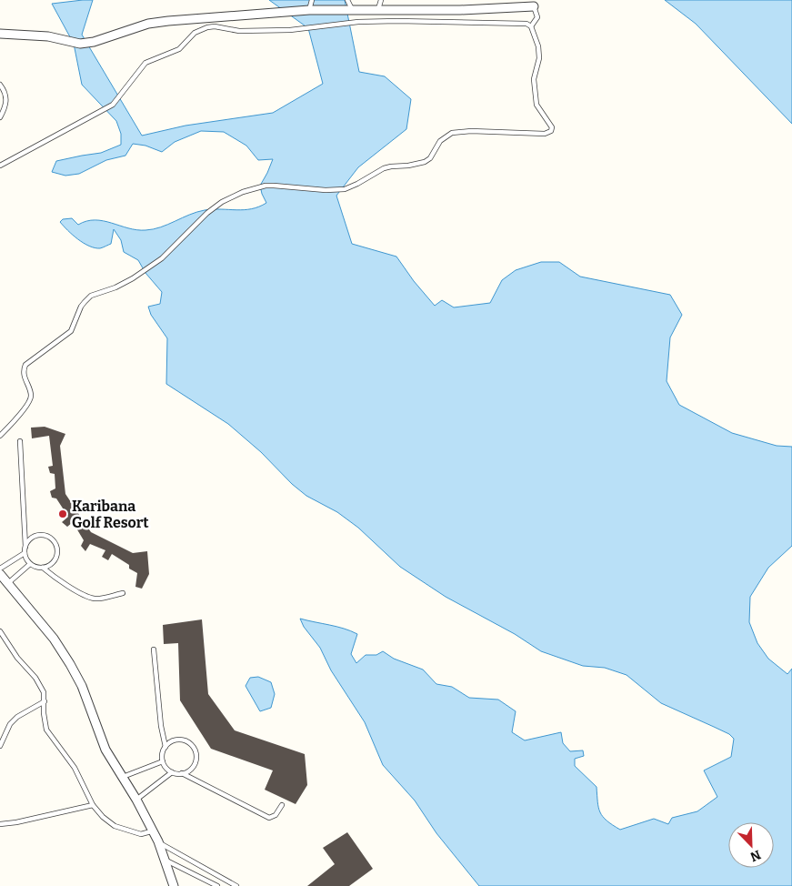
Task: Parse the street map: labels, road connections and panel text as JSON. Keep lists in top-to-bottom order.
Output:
{
  "places": ["Karibana Golf Resort"],
  "north": "bottom right"
}
